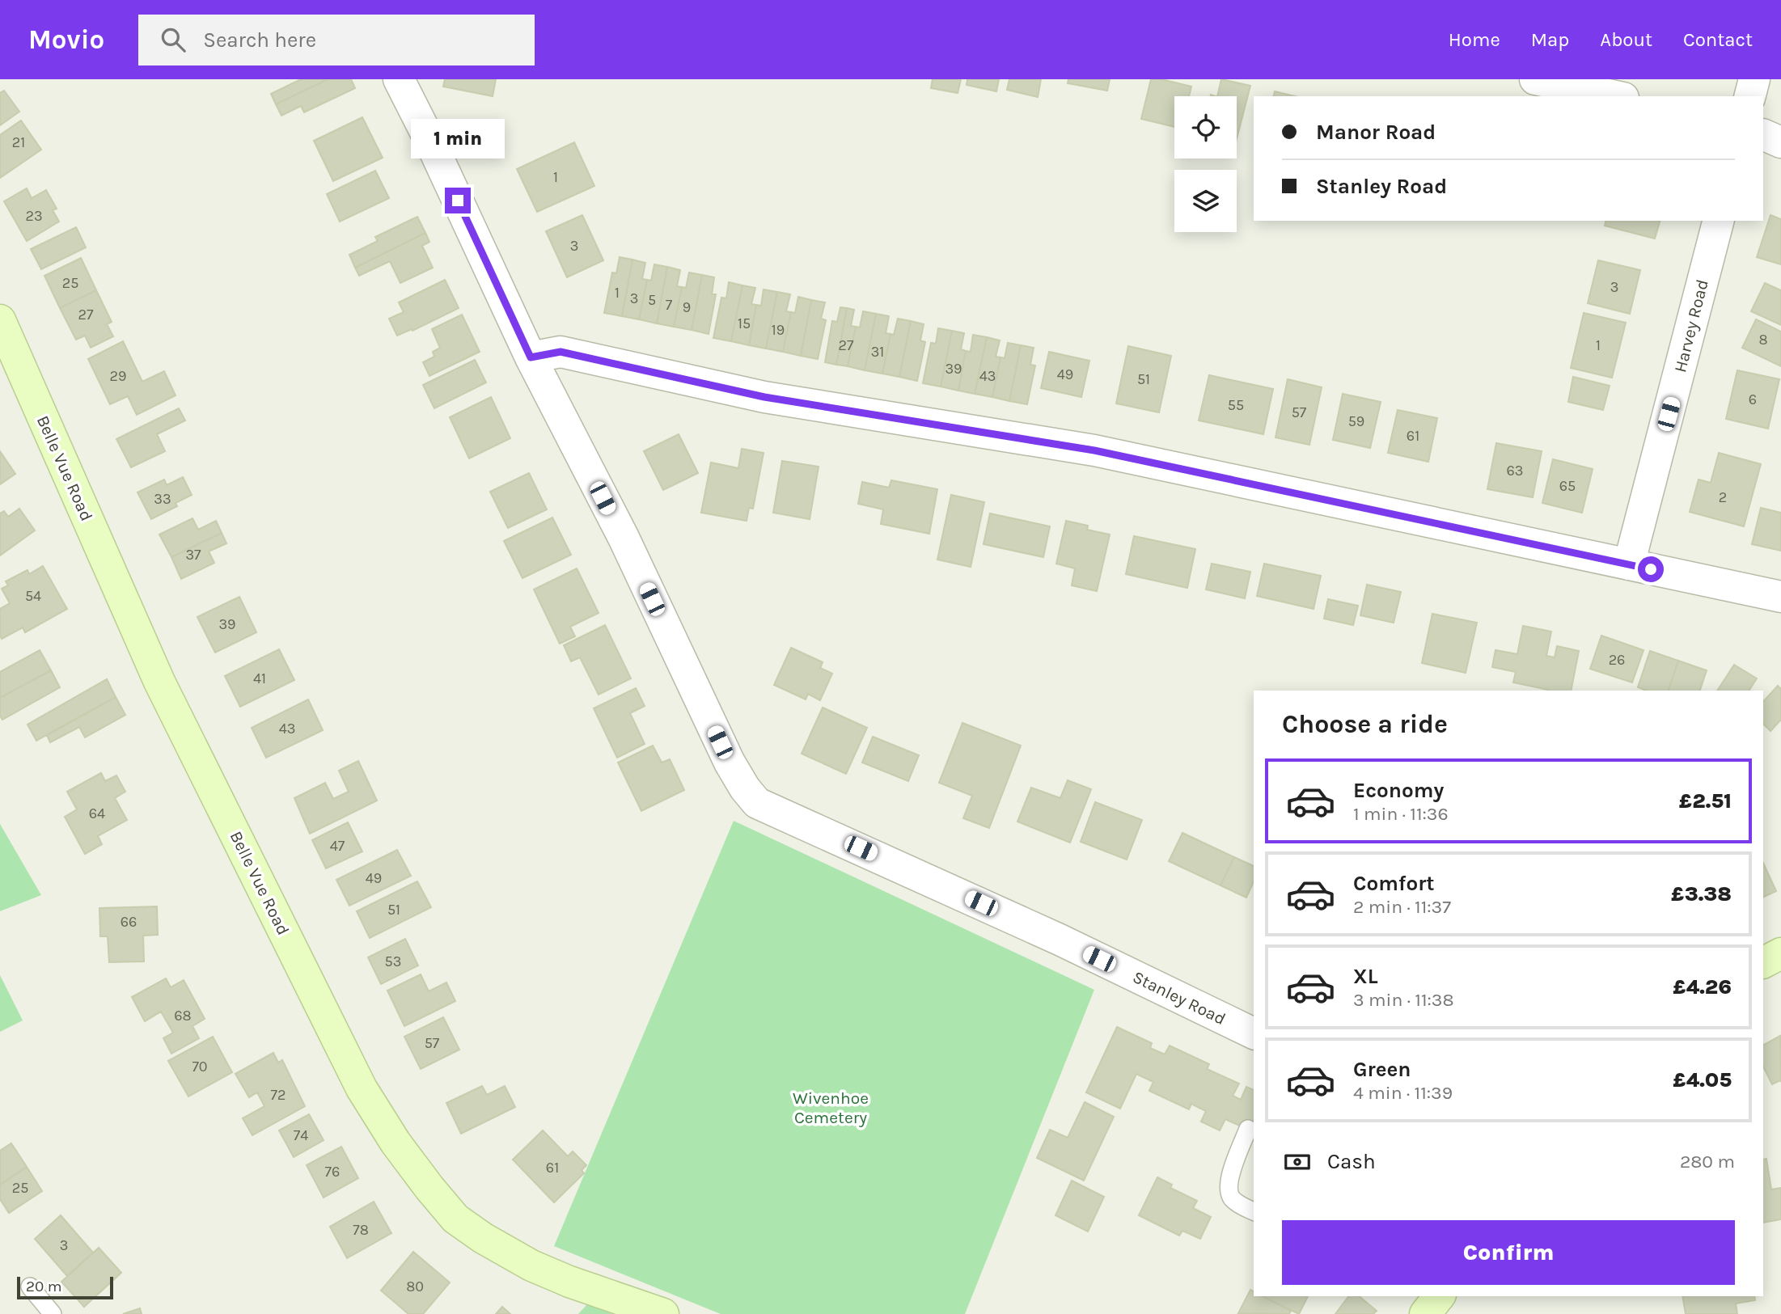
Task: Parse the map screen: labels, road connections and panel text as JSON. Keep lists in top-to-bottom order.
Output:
{
  "streets": {
    "street": ["Harvey Road", "Belle Vue Road", "Stanley Road"]
  },
  "parks": ["Wivenhoe Cemetery"],
  "house_numbers": [
    "21",
    "1",
    "23",
    "3",
    "25",
    "3",
    "1",
    "3",
    "5",
    "7",
    "9",
    "27",
    "15",
    "19",
    "8",
    "27",
    "1",
    "31",
    "39",
    "49",
    "29",
    "43",
    "51",
    "6",
    "55",
    "57",
    "59",
    "61",
    "63",
    "65",
    "2",
    "33",
    "37",
    "54",
    "39",
    "26",
    "41",
    "43",
    "64",
    "47",
    "49",
    "51",
    "66",
    "53",
    "68",
    "57",
    "70",
    "72",
    "74",
    "61",
    "76",
    "25",
    "78",
    "3",
    "80"
  ],
  "scale_bar": "20 m",
  "page": {
    "header": "Movio",
    "search": "Search here",
    "nav": [
      "Home",
      "Map",
      "About",
      "Contact"
    ],
    "banner": ["Manor Road", "Stanley Road"],
    "bubble": "1 min",
    "heading": "Choose a ride",
    "list": [
      {
        "name": "Economy",
        "note": "1 min · 11:36",
        "value": "£2.51"
      },
      {
        "name": "Comfort",
        "note": "2 min · 11:37",
        "value": "£3.38"
      },
      {
        "name": "XL",
        "note": "3 min · 11:38",
        "value": "£4.26"
      },
      {
        "name": "Green",
        "note": "4 min · 11:39",
        "value": "£4.05"
      }
    ],
    "pay": ["Cash", "280 m"],
    "buttons": "Confirm",
    "scale": "20 m"
  }
}
